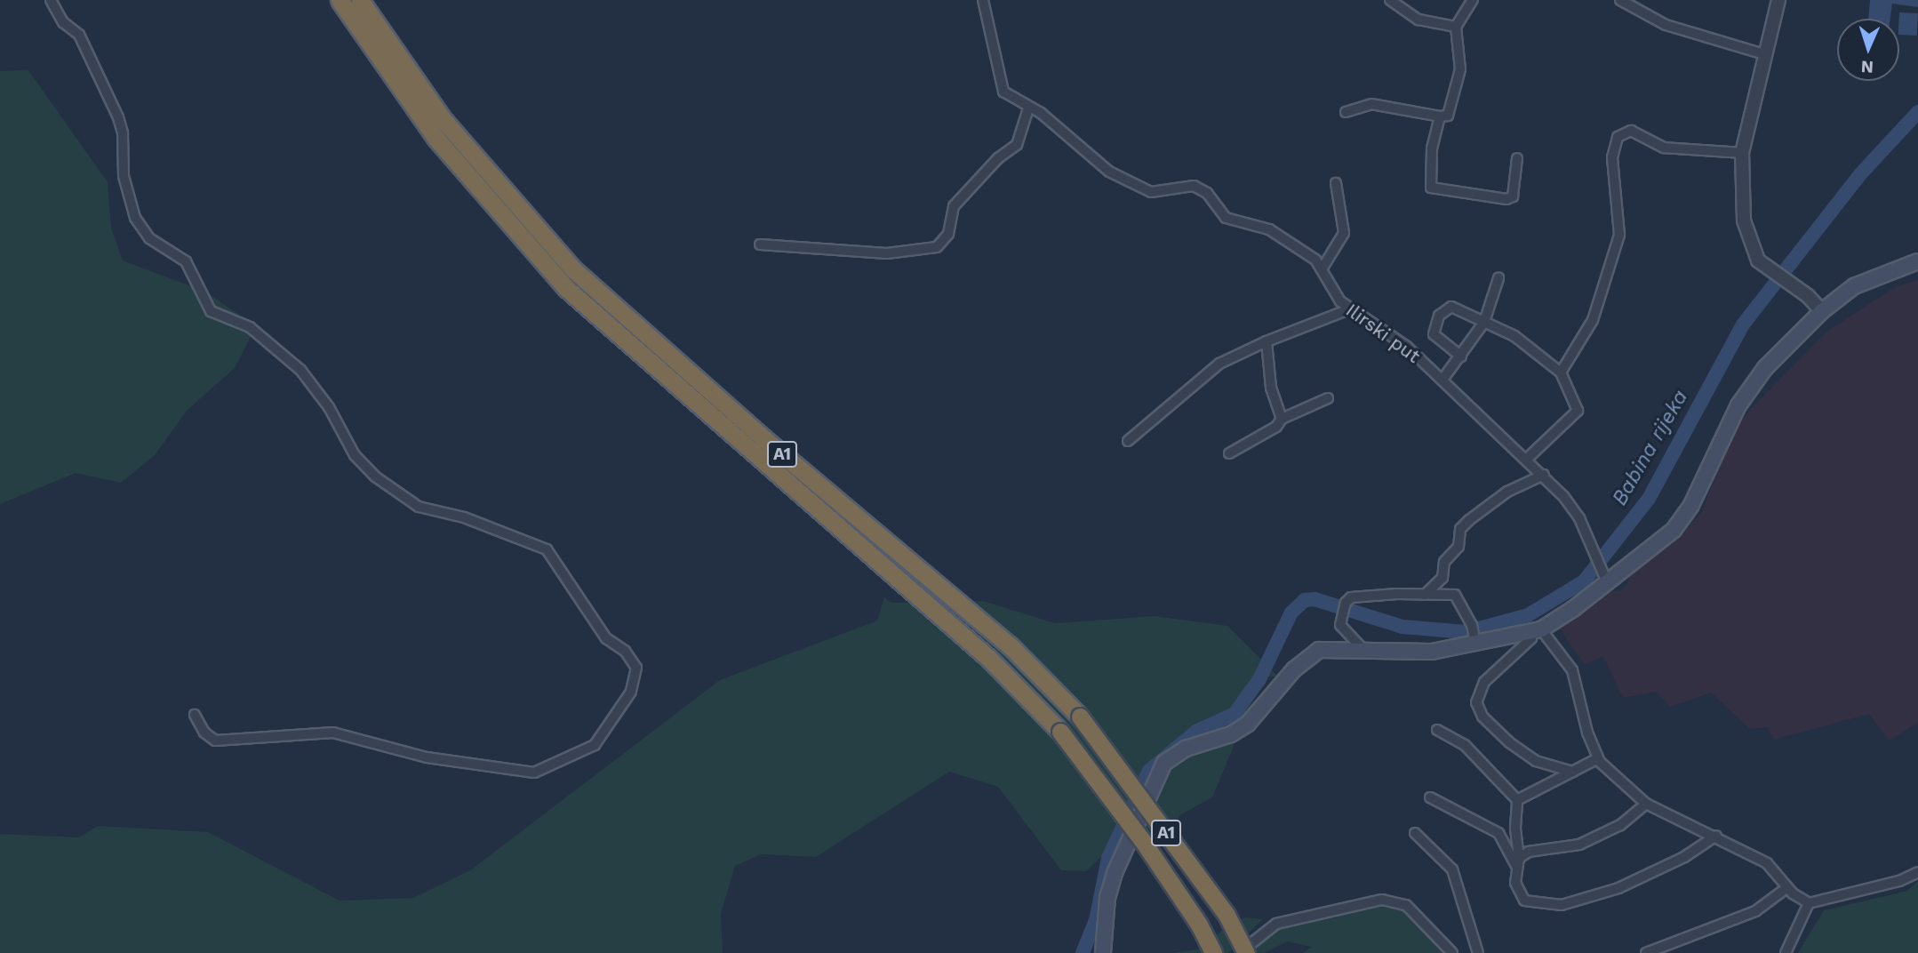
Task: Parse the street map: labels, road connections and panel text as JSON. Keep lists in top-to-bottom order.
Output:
{
  "streets": {
    "highway": ["A1"],
    "street": ["Ilirski put"]
  },
  "water": ["Babina rijeka"],
  "north": "bottom"
}
